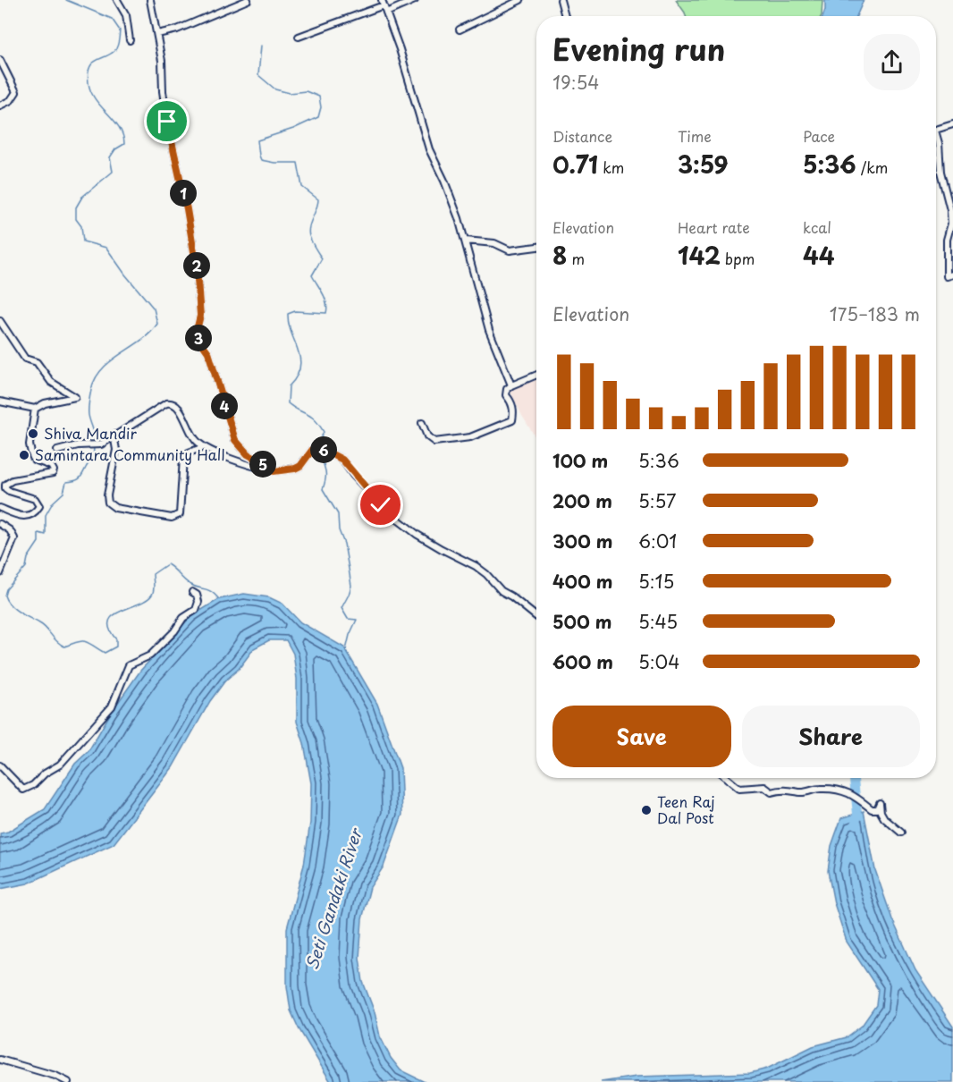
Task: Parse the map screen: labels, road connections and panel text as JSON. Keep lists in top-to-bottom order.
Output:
{
  "water": ["Seti Gandaki River"],
  "places": ["Shiva Mandir", "Samintara Community Hall", "Teen Raj Dal Post"],
  "page": {
    "heading": ["Evening run", "19:54"],
    "stats": [
      ["Distance", "0.71 km"],
      ["Time", "3:59"],
      ["Pace", "5:36 /km"],
      ["Elevation", "8 m"],
      ["Heart rate", "142 bpm"],
      ["kcal", "44"]
    ],
    "pins": [
      "1",
      "2",
      "3",
      "4",
      "6",
      "5"
    ],
    "chart": ["Elevation", "175–183 m"],
    "list": [
      {
        "name": "100 m",
        "note": "5:36"
      },
      {
        "name": "200 m",
        "note": "5:57"
      },
      {
        "name": "300 m",
        "note": "6:01"
      },
      {
        "name": "400 m",
        "note": "5:15"
      },
      {
        "name": "500 m",
        "note": "5:45"
      },
      {
        "name": "600 m",
        "note": "5:04"
      }
    ],
    "buttons": ["Save", "Share"]
  }
}
